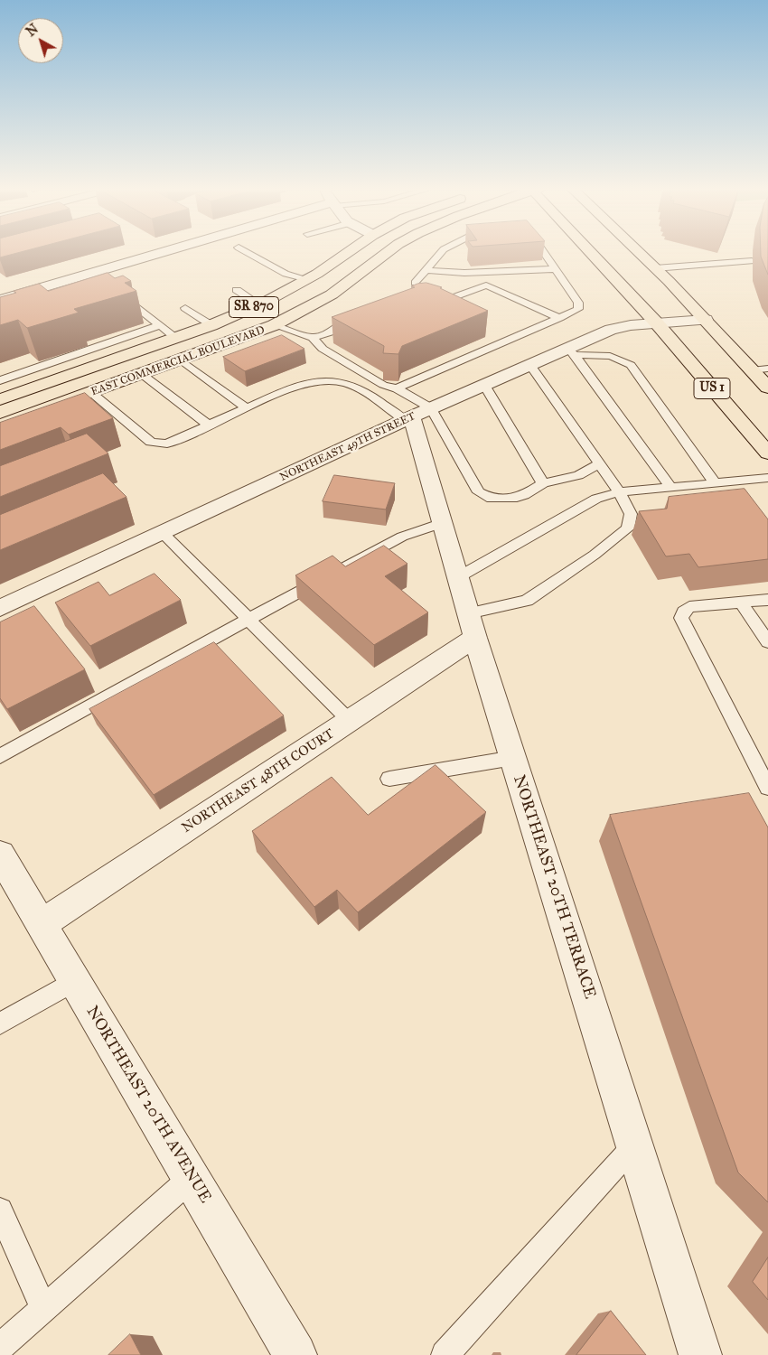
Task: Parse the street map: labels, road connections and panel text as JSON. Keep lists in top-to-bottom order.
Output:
{
  "streets": {
    "main road": ["SR 870", "EAST COMMERCIAL BOULEVARD", "US 1"],
    "street": [
      "NORTHEAST 49TH STREET",
      "NORTHEAST 48TH COURT",
      "NORTHEAST 20TH TERRACE",
      "NORTHEAST 20TH AVENUE"
    ]
  },
  "crossings": [
    ["US 1", "NORTHEAST 49TH STREET"],
    ["NORTHEAST 49TH STREET", "NORTHEAST 20TH TERRACE"],
    ["NORTHEAST 48TH COURT", "NORTHEAST 20TH TERRACE"],
    ["NORTHEAST 48TH COURT", "NORTHEAST 20TH AVENUE"]
  ],
  "north": "top left"
}
